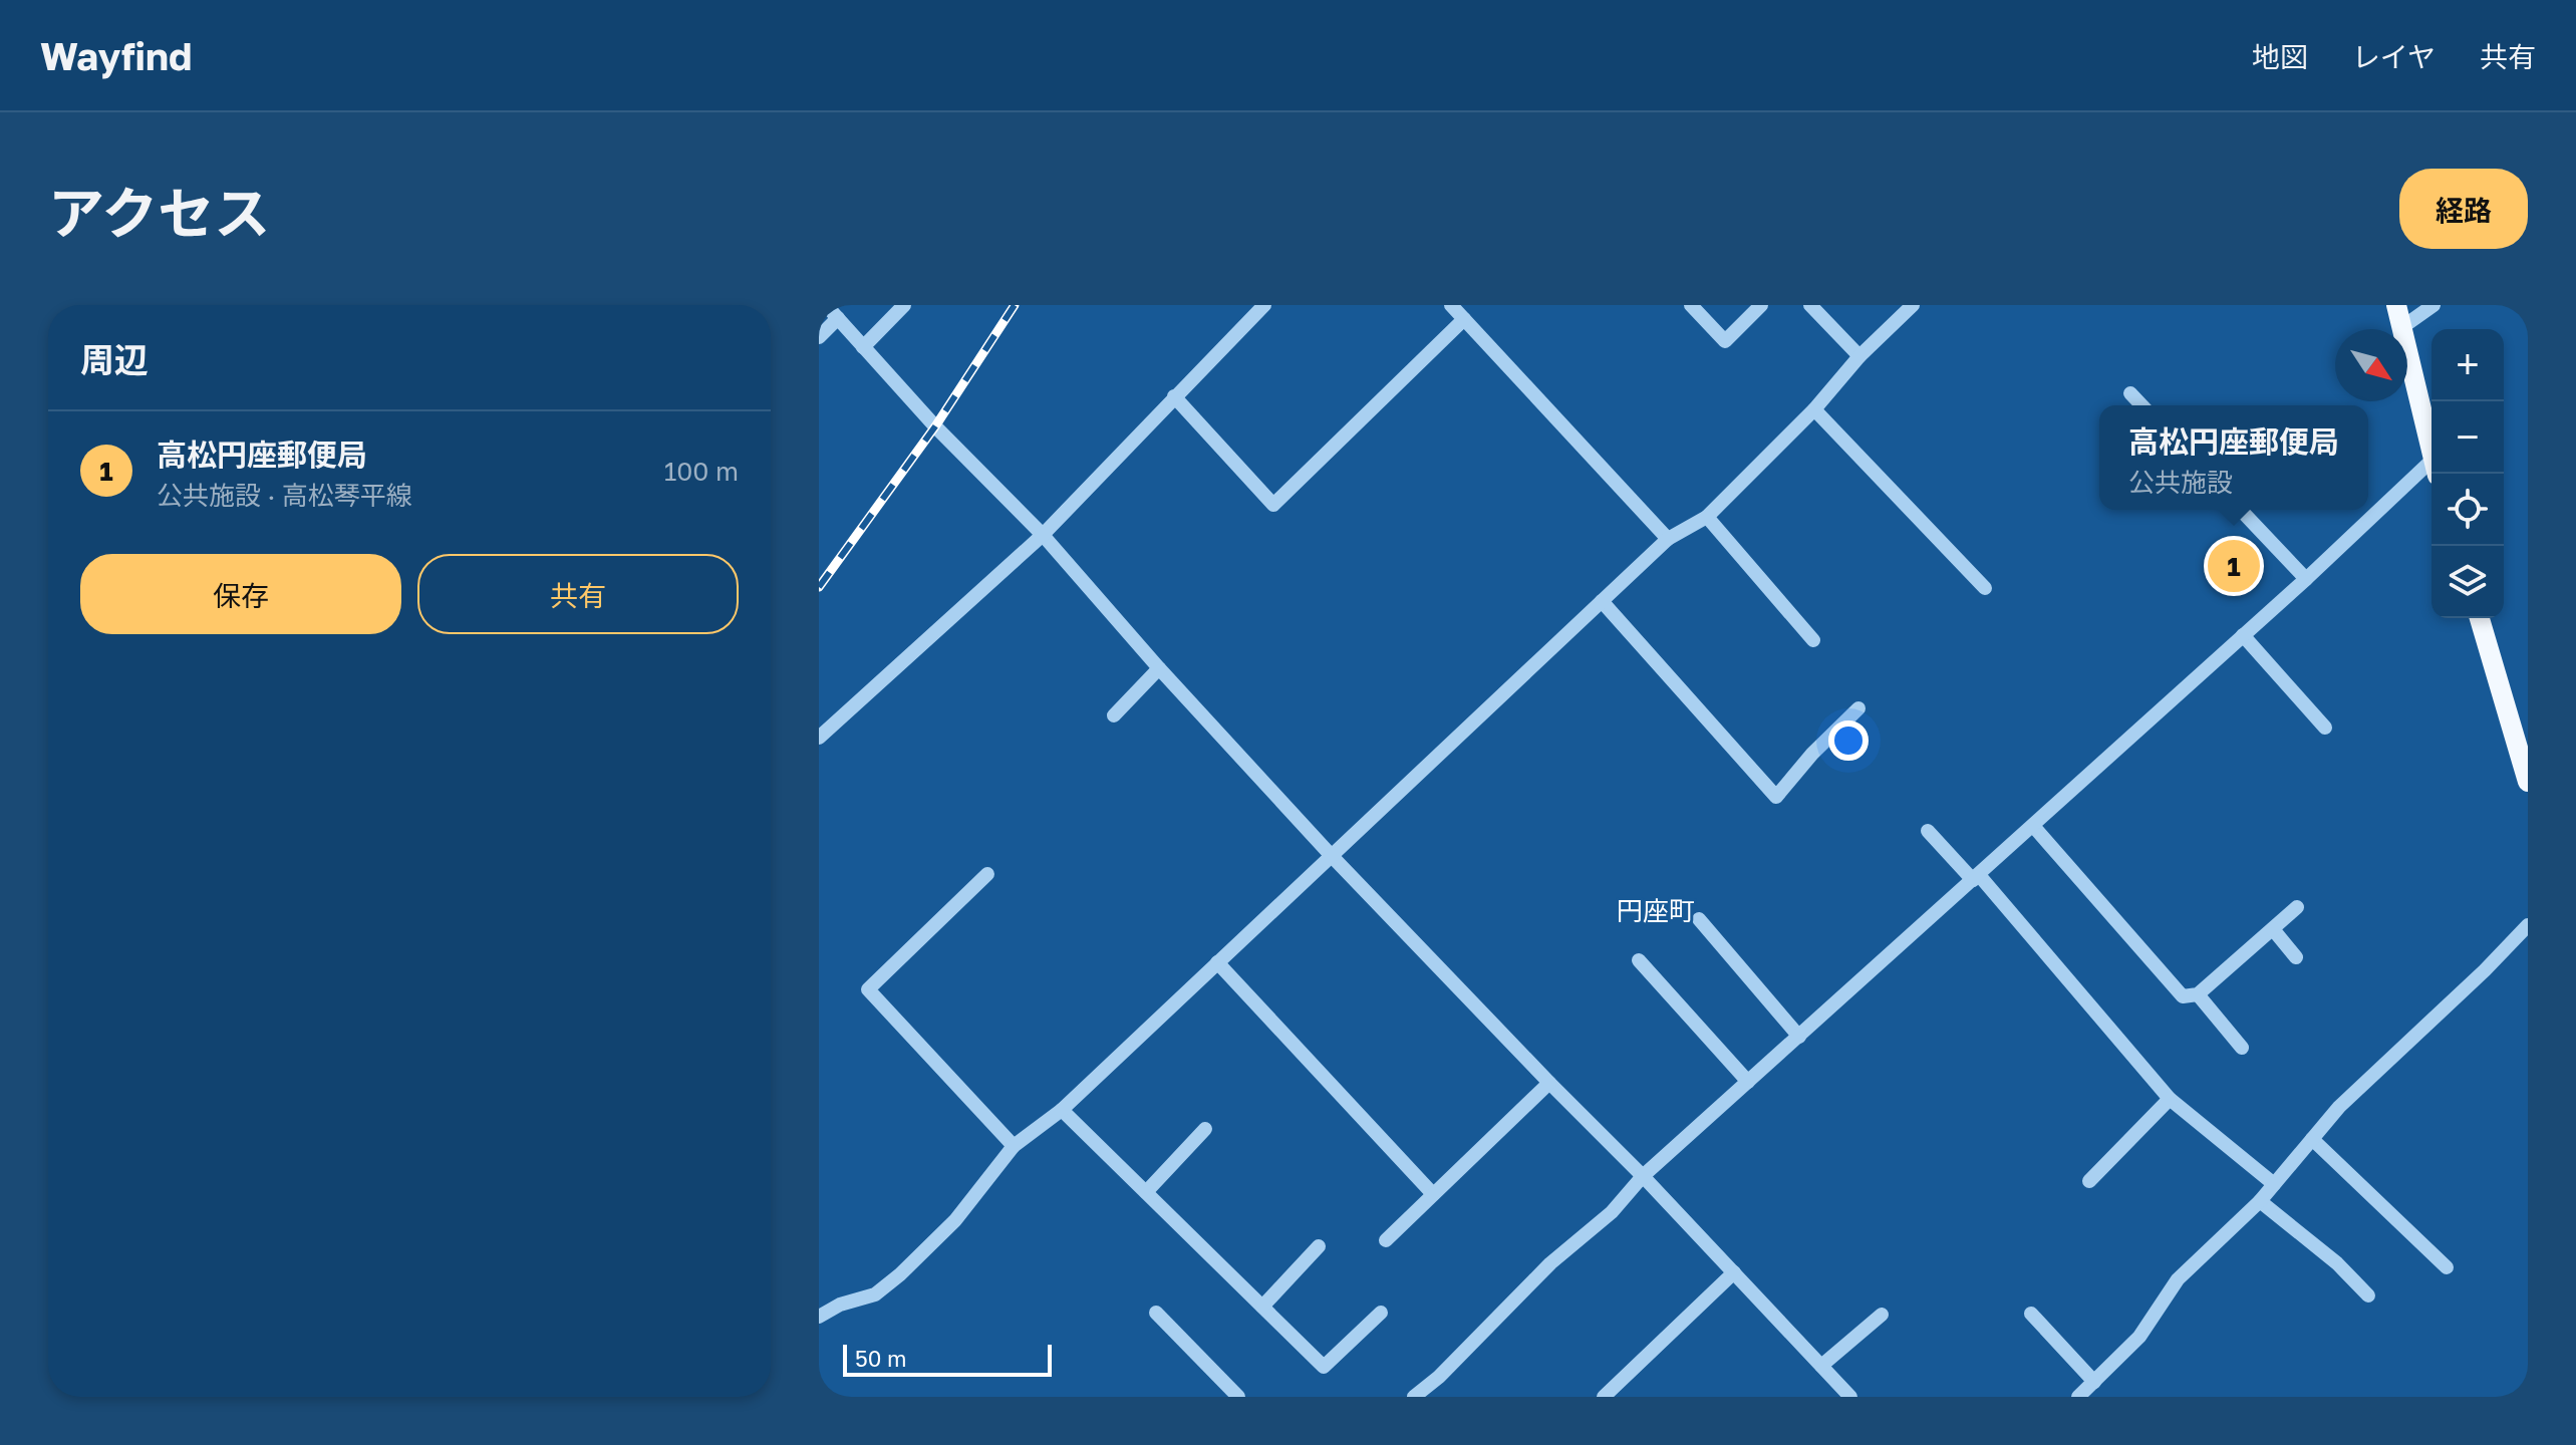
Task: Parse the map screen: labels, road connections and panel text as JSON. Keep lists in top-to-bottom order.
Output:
{
  "districts": ["円座町"],
  "scale_bar": "50 m",
  "north": "bottom right",
  "page": {
    "header": "Wayfind",
    "nav": ["地図", "レイヤ", "共有"],
    "title": "アクセス",
    "buttons": [
      "経路",
      ["保存", "共有"]
    ],
    "heading": "周辺",
    "map_buttons": ["+", "−"],
    "popup": ["高松円座郵便局", "公共施設"],
    "list": [
      {
        "mark": "1",
        "name": "高松円座郵便局",
        "note": "公共施設 · 高松琴平線",
        "value": "100 m"
      }
    ],
    "pins": "1",
    "scale": "50 m"
  }
}
